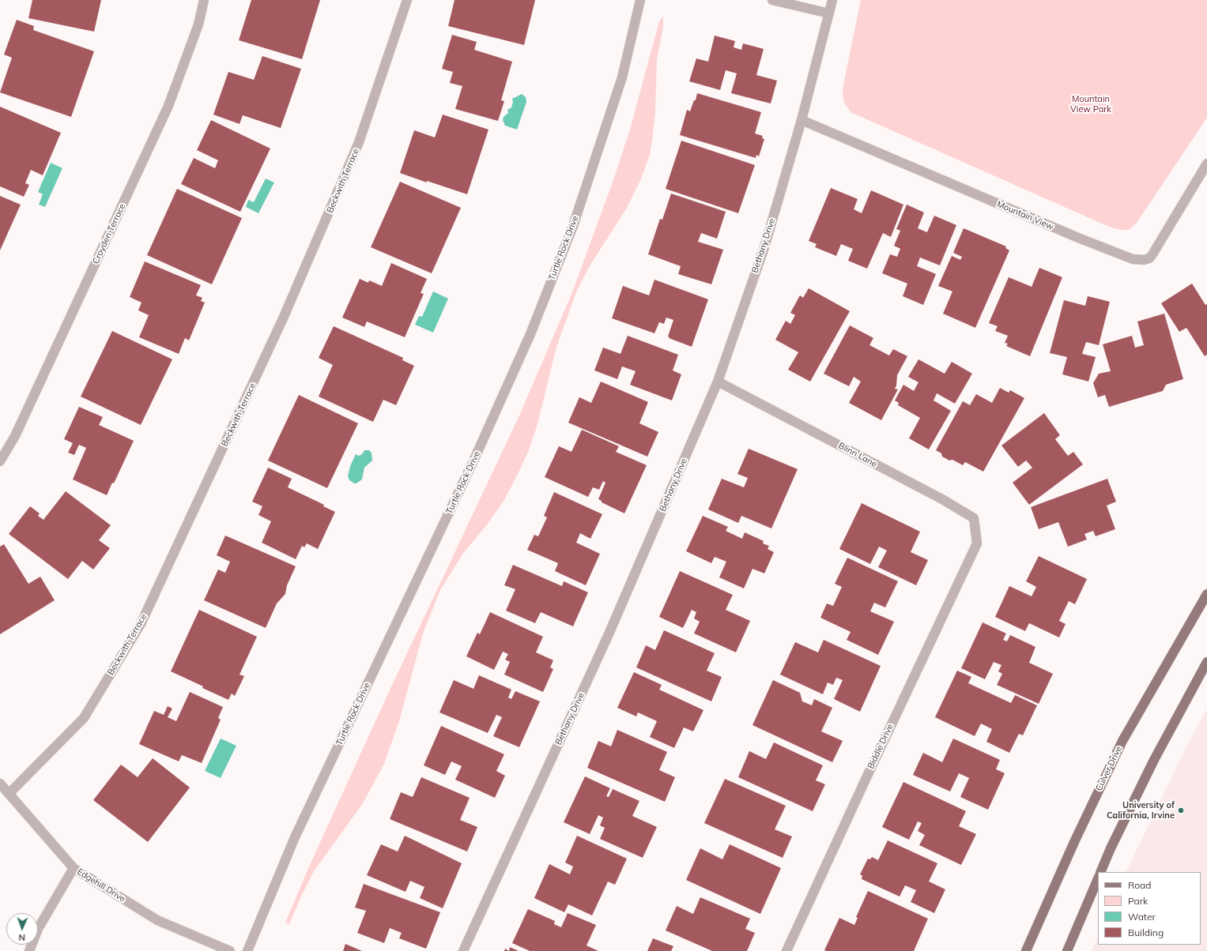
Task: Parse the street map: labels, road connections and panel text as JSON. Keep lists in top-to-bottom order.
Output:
{
  "streets": {
    "main road": ["Culver Drive"],
    "street": [
      "Beckwith Terrace",
      "Mountain View",
      "Croyden Terrace",
      "Bethany Drive",
      "Turtle Rock Drive",
      "Blinn Lane",
      "Biddle Drive",
      "Edgehill Drive"
    ]
  },
  "crossings": [
    ["Beckwith Terrace", "Edgehill Drive"],
    ["Mountain View", "Bethany Drive"],
    ["Bethany Drive", "Blinn Lane"],
    ["Blinn Lane", "Biddle Drive"]
  ],
  "parks": ["Mountain View Park"],
  "places": ["University of California, Irvine"],
  "legend": [
    "Road",
    "Park",
    "Water",
    "Building"
  ],
  "north": "bottom"
}
